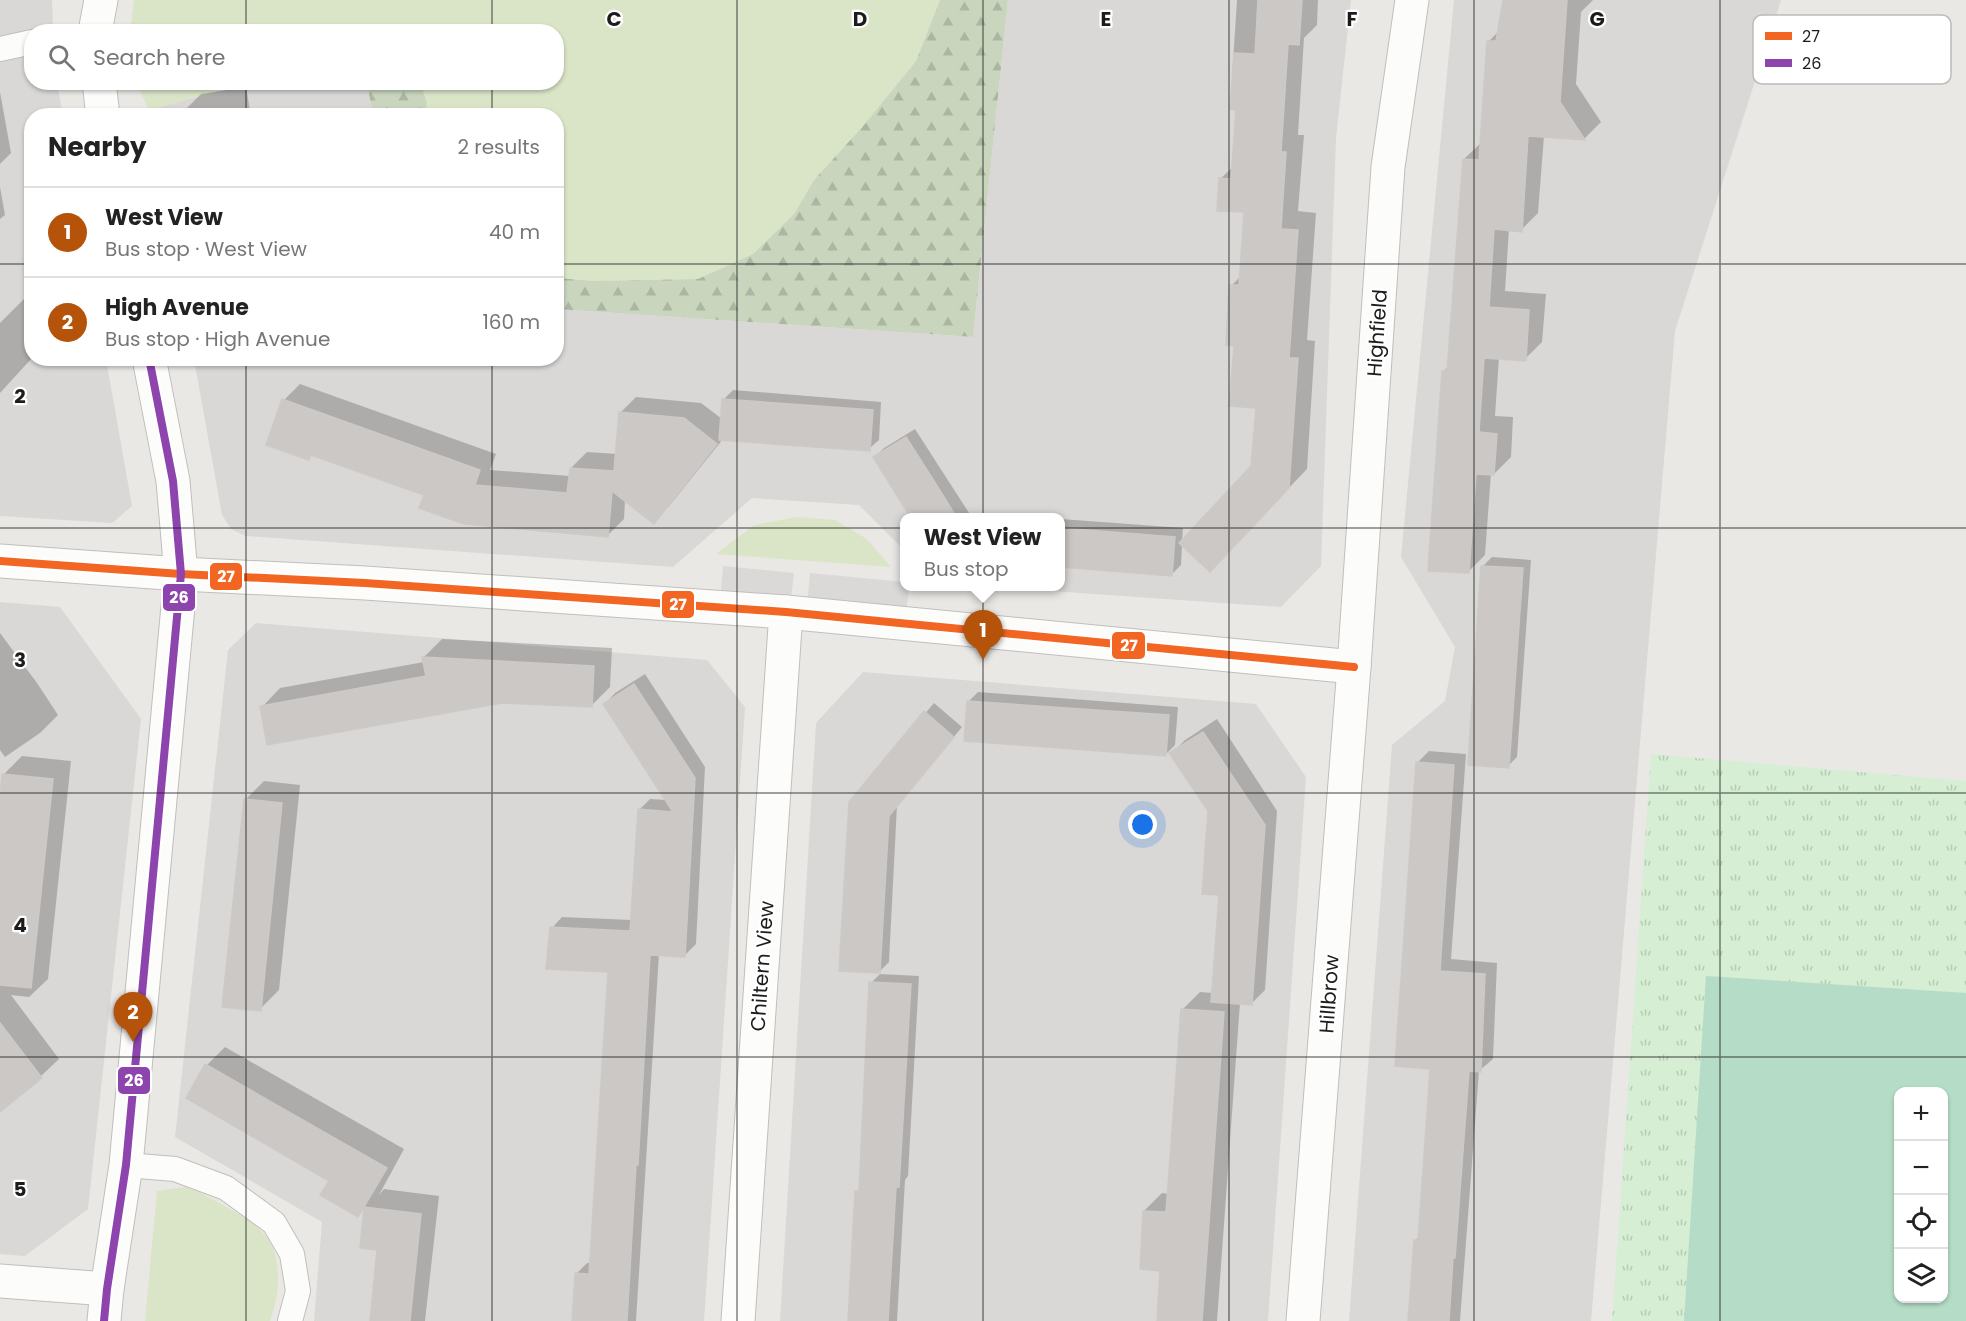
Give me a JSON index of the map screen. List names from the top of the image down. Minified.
{"streets":{"street":["Highfield","Chiltern View","Hillbrow"]},"crossings":[["Highfield","Hillbrow"]],"lines":["transit line 26","transit line 27"],"legend":["27","26"],"page":{"search":"Search here","heading":["Nearby","2 results"],"list":[{"mark":"1","name":"West View","note":"Bus stop · West View","value":"40 m"},{"mark":"2","name":"High Avenue","note":"Bus stop · High Avenue","value":"160 m"}],"popup":["West View","Bus stop"],"pins":["1","2"],"map_buttons":["+","−"]},"grid":{"columns":["C","D","E","F","G"],"rows":["2","3","4","5"]}}
